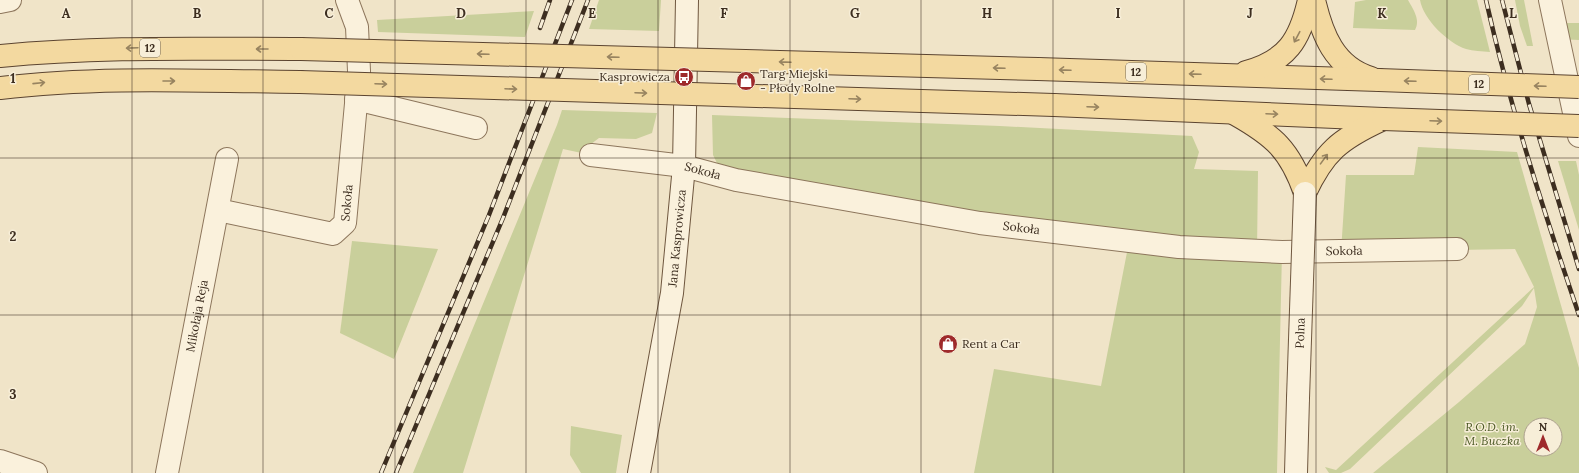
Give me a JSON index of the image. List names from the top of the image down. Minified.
{"streets":{"main road":["12"],"street":["Sokoła","Jana Kasprowicza","Mikołaja Reja","Polna"]},"crossings":[["Sokoła","Jana Kasprowicza"],["Sokoła","Mikołaja Reja"]],"parks":["R.O.D. im. M. Buczka"],"places":{"bus stop":["Kasprowicza"],"shop":["Targ Miejski - Płody Rolne","Rent a Car"]},"north":"top","grid":{"columns":["A","B","C","D","E","F","G","H","I","J","K","L"],"rows":["1","2","3"]}}
